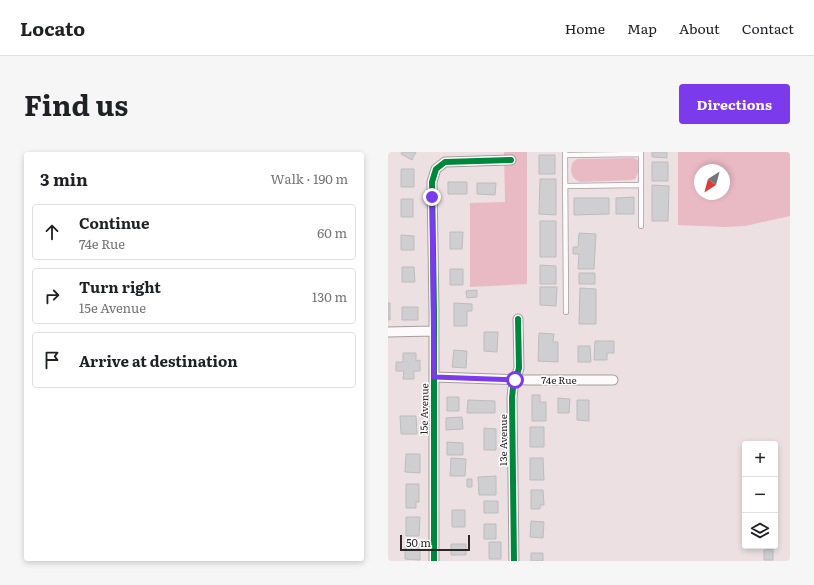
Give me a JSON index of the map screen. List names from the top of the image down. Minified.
{"streets":{"street":["74e Rue","15e Avenue","13e Avenue"]},"crossings":[["74e Rue","15e Avenue"],["74e Rue","13e Avenue"]],"scale_bar":"50 m","north":"bottom left","page":{"header":"Locato","nav":["Home","Map","About","Contact"],"title":"Find us","buttons":"Directions","heading":["3 min","Walk · 190 m"],"list":[["Continue","74e Rue","60 m"],["Turn right","15e Avenue","130 m"],"Arrive at destination"],"map_buttons":["+","−"],"scale":"50 m"}}
